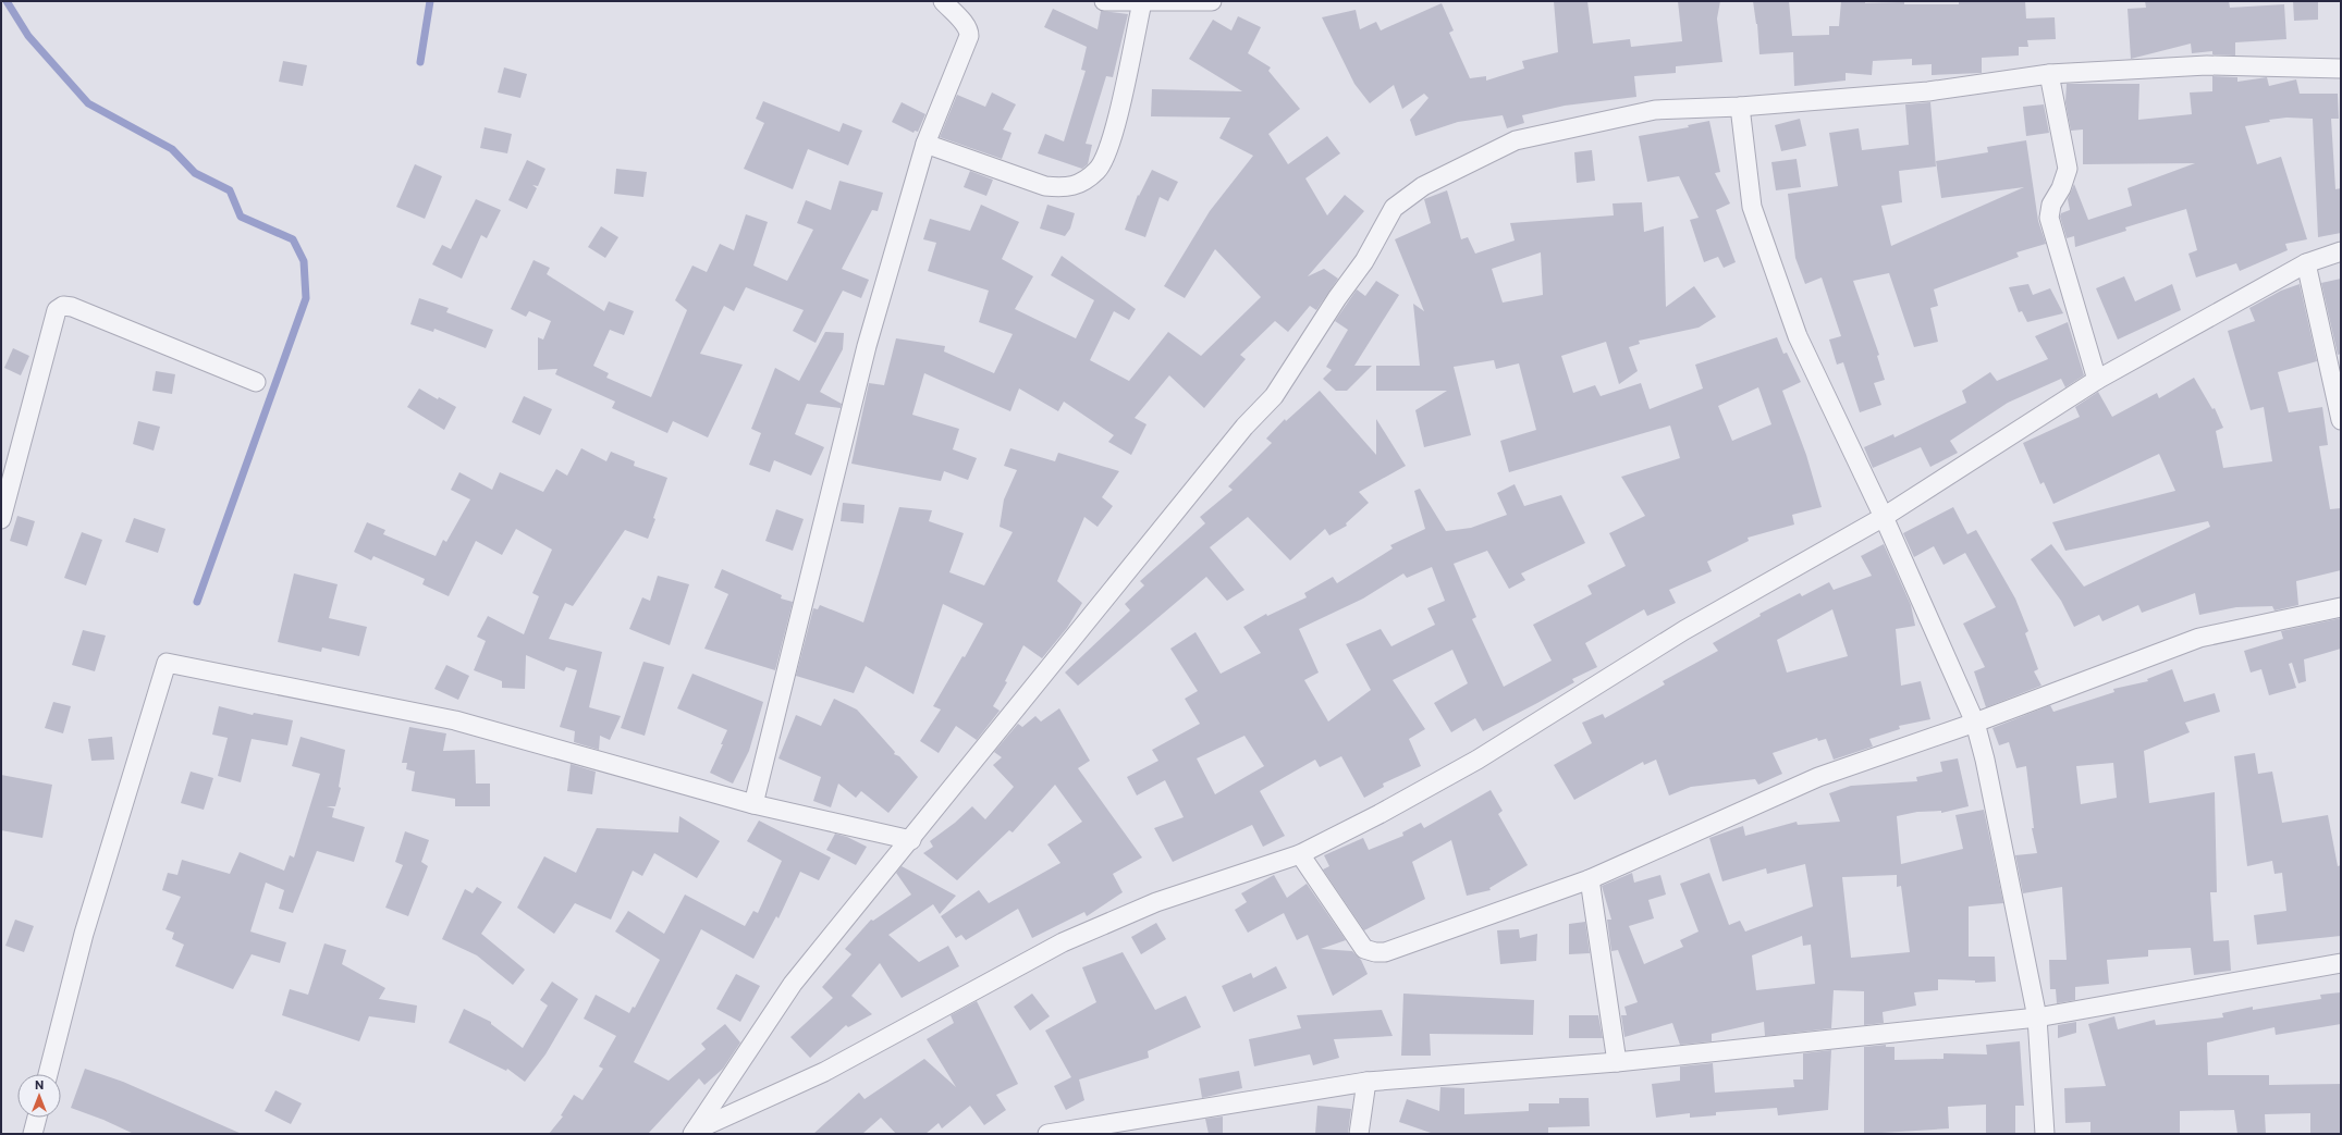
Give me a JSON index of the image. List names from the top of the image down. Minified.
{"north":"top"}
